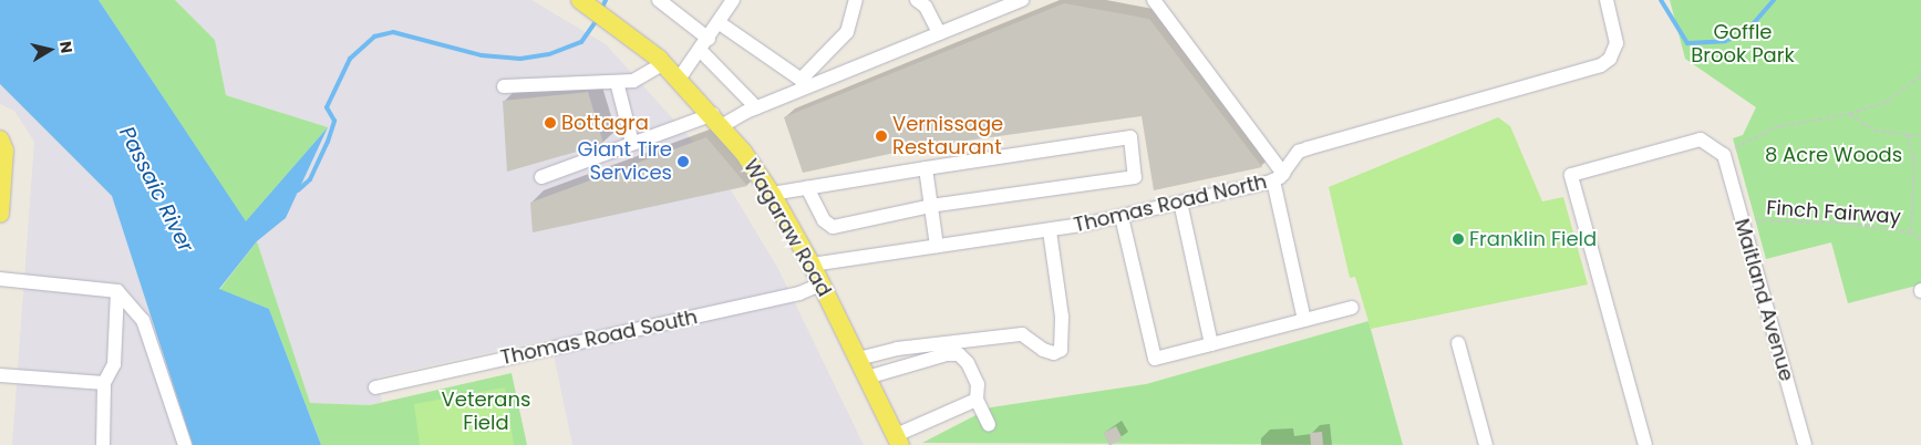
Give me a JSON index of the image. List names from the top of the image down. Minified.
{"streets":{"main road":["Wagaraw Road"],"street":["Thomas Road North","Maitland Avenue","Thomas Road South"],"path":["Finch Fairway"]},"crossings":[["Thomas Road North","Wagaraw Road"],["Finch Fairway","Maitland Avenue"],["Wagaraw Road","Thomas Road South"]],"water":["Passaic River"],"parks":["Goffle Brook Park","8 Acre Woods","Veterans Field"],"places":["Bottagra","Vernissage Restaurant","Giant Tire Services","Franklin Field"],"north":"right"}
